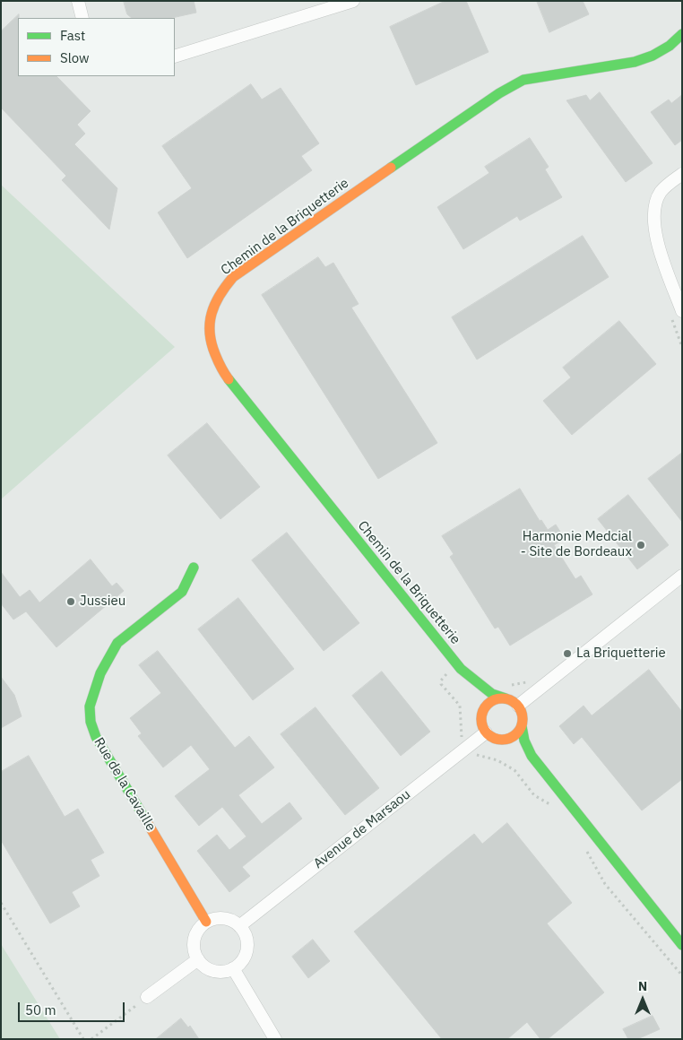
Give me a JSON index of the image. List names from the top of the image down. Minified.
{"streets":{"street":["Chemin de la Briquetterie","Rue de la Cavaille","Avenue de Marsaou"]},"crossings":[["Chemin de la Briquetterie","Avenue de Marsaou"],["Rue de la Cavaille","Avenue de Marsaou"]],"places":["Harmonie Medcial - Site de Bordeaux","Jussieu","La Briquetterie"],"legend":["Fast","Slow"],"scale_bar":"50 m","north":"top"}
